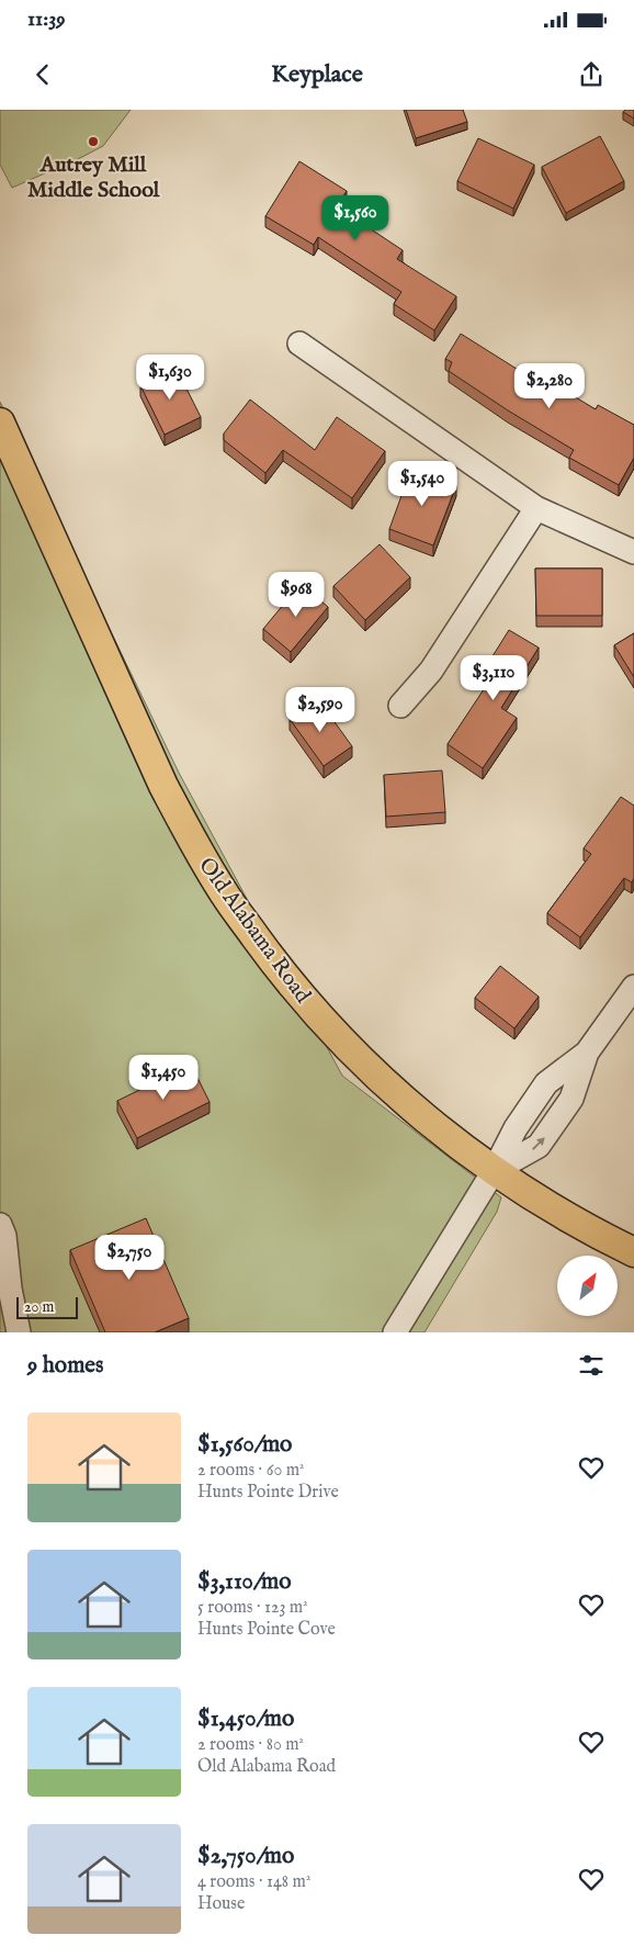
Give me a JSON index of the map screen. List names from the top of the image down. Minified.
{"streets":{"main road":["Old Alabama Road"]},"places":["Autrey Mill Middle School"],"scale_bar":"20 m","north":"top right","page":{"status":"11:39","header":"Keyplace","price":["$1,560","$1,630","$2,280","$1,540","$968","$3,110","$2,590","$1,450","$2,750"],"scale":"20 m","heading":"9 homes","list":[{"name":"$1,560/mo","note":"2 rooms · 60 m² · Hunts Pointe Drive"},{"name":"$3,110/mo","note":"5 rooms · 123 m² · Hunts Pointe Cove"},{"name":"$1,450/mo","note":"2 rooms · 80 m² · Old Alabama Road"},{"name":"$2,750/mo","note":"4 rooms · 148 m² · House"}]}}
